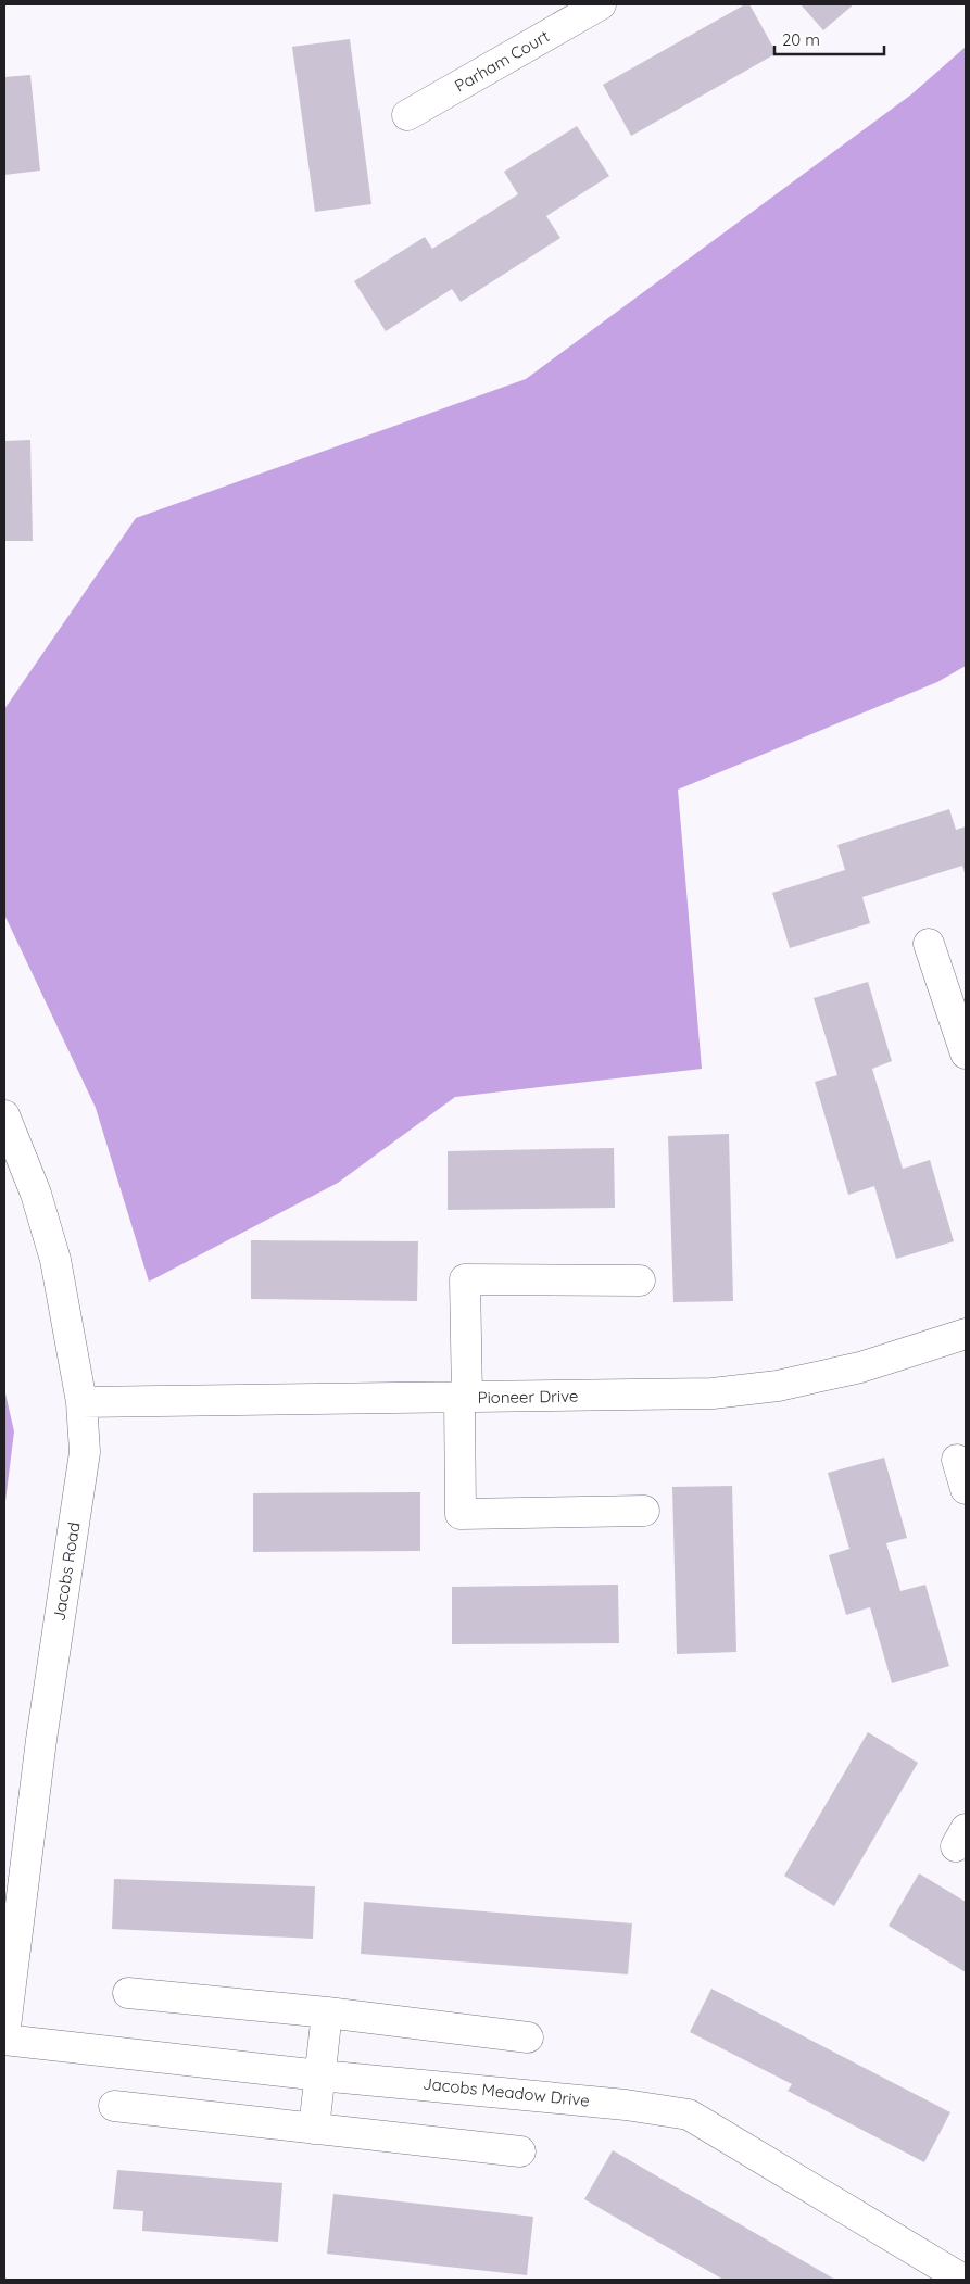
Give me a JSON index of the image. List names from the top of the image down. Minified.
{"streets":{"street":["Parham Court","Pioneer Drive","Jacobs Road","Jacobs Meadow Drive"]},"crossings":[["Pioneer Drive","Jacobs Road"]],"scale_bar":"20 m"}
